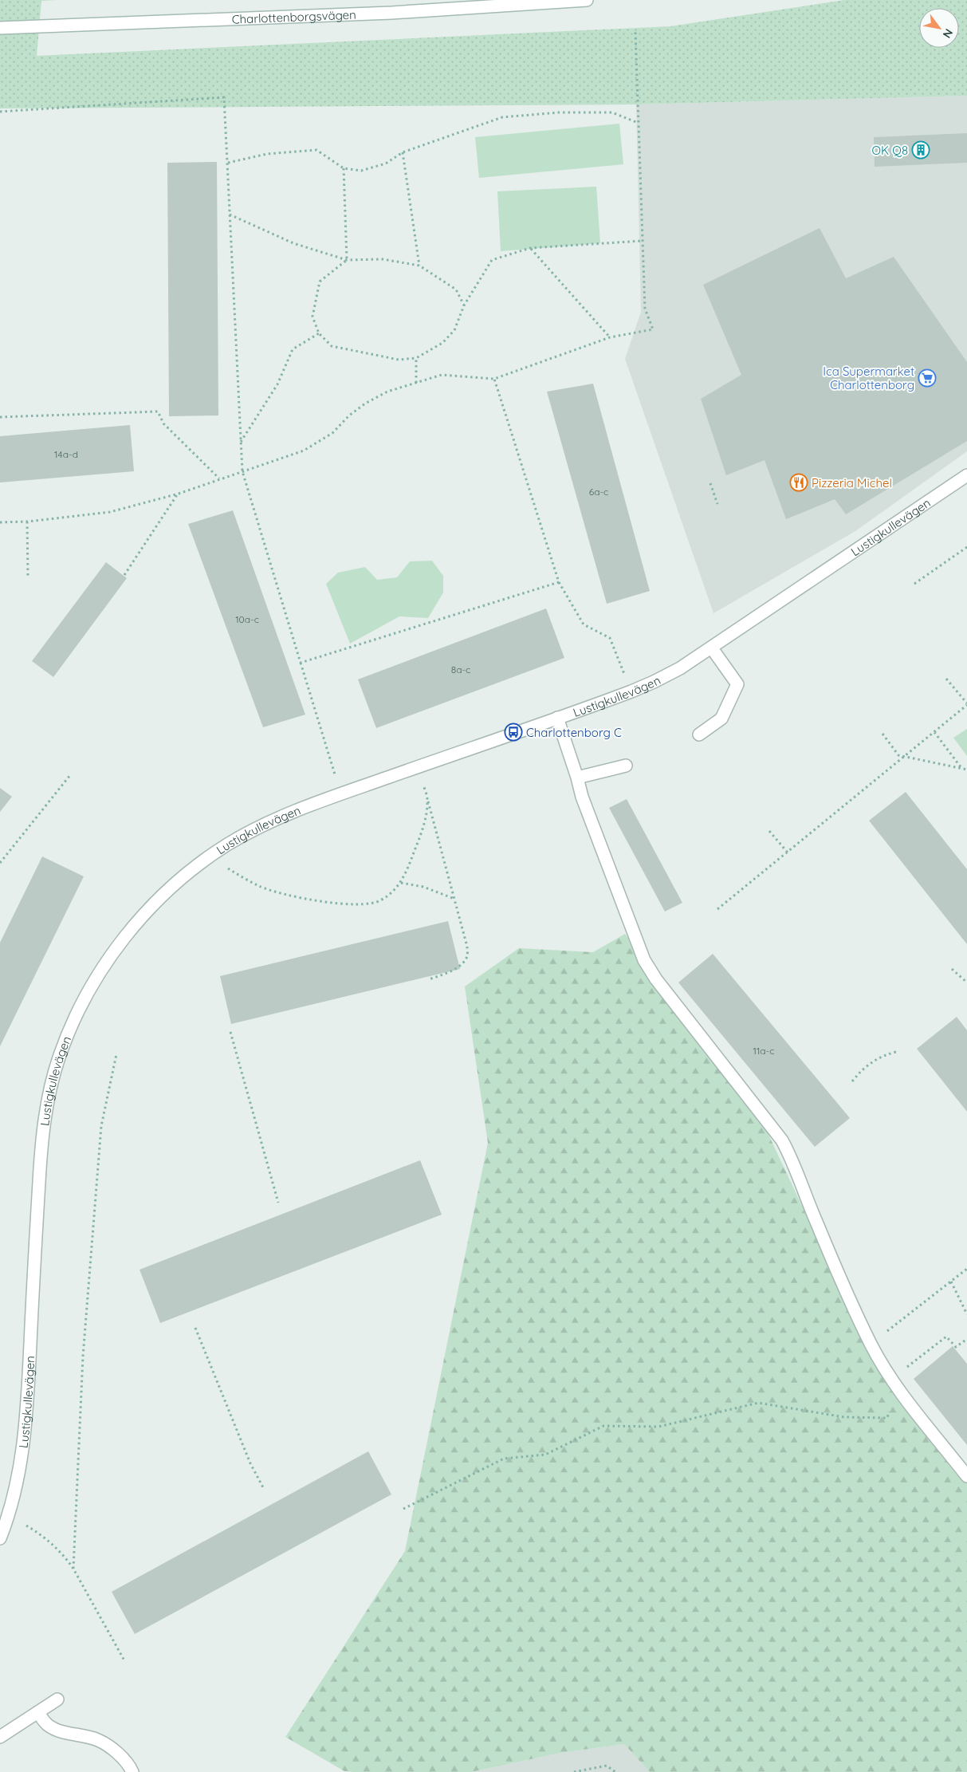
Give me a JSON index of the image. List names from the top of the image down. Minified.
{"streets":{"street":["Charlottenborgsvägen","Lustigkullevägen"]},"places":{"building":["OK Q8"],"supermarket":["Ica Supermarket Charlottenborg"],"restaurant":["Pizzeria Michel"],"bus stop":["Charlottenborg C"]},"house_numbers":["14a-d","6a-c","10a-c","8a-c","11a-c"],"north":"bottom right"}
